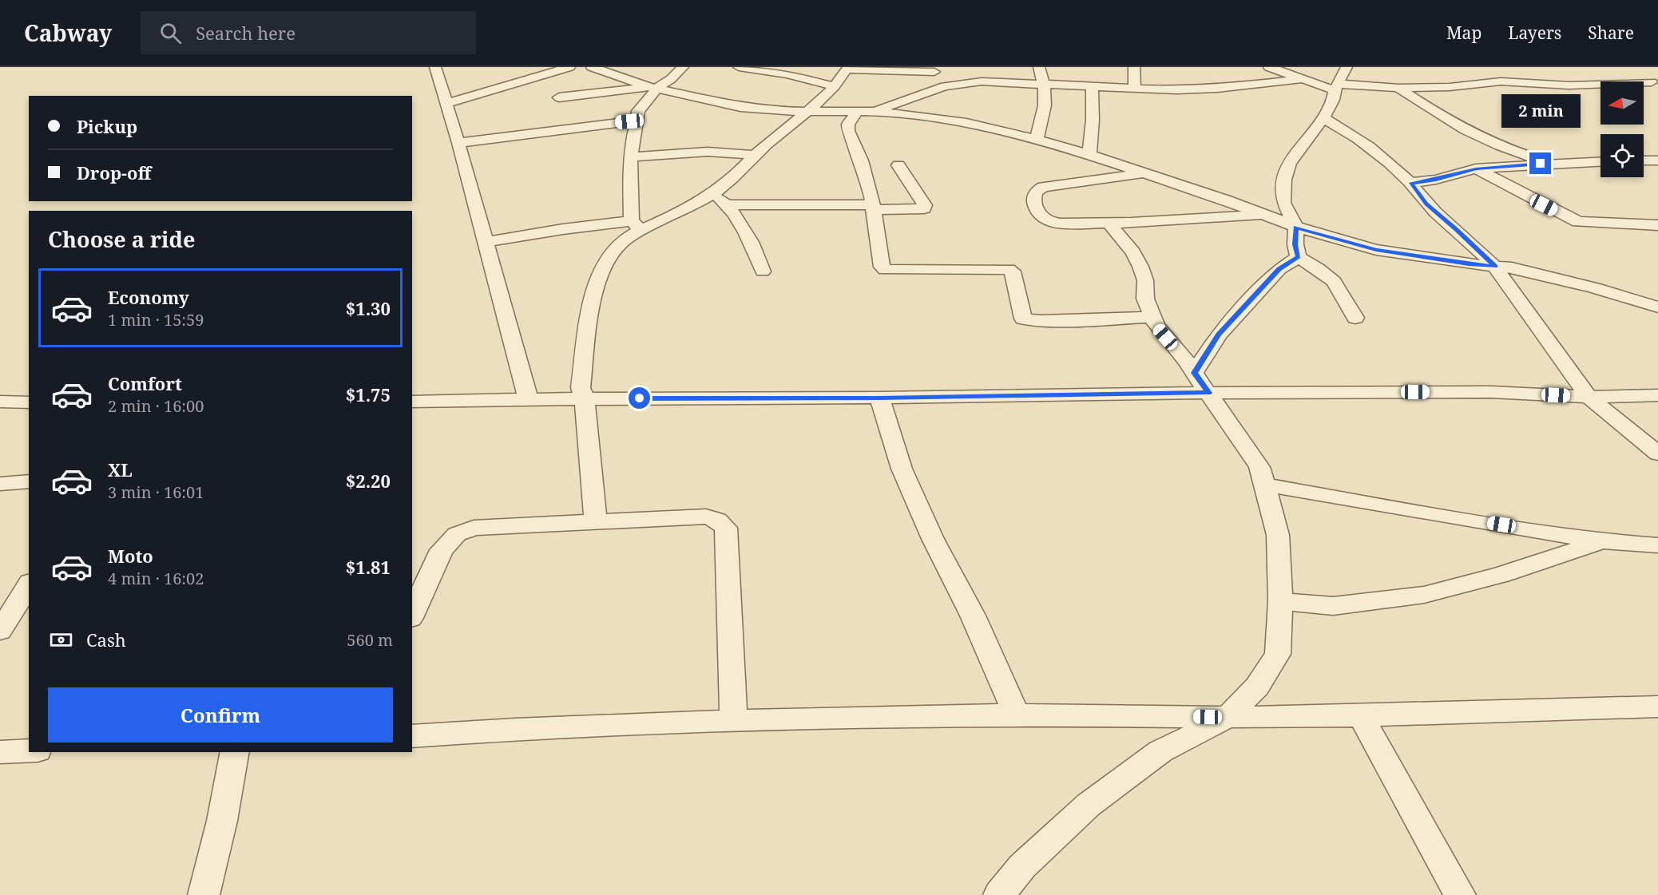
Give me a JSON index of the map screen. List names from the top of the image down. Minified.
{"north":"left","page":{"header":"Cabway","search":"Search here","nav":["Map","Layers","Share"],"bubble":"2 min","banner":["Pickup","Drop-off"],"heading":"Choose a ride","list":[{"name":"Economy","note":"1 min · 15:59","value":"$1.30"},{"name":"Comfort","note":"2 min · 16:00","value":"$1.75"},{"name":"XL","note":"3 min · 16:01","value":"$2.20"},{"name":"Moto","note":"4 min · 16:02","value":"$1.81"}],"pay":["Cash","560 m"],"buttons":"Confirm"}}
